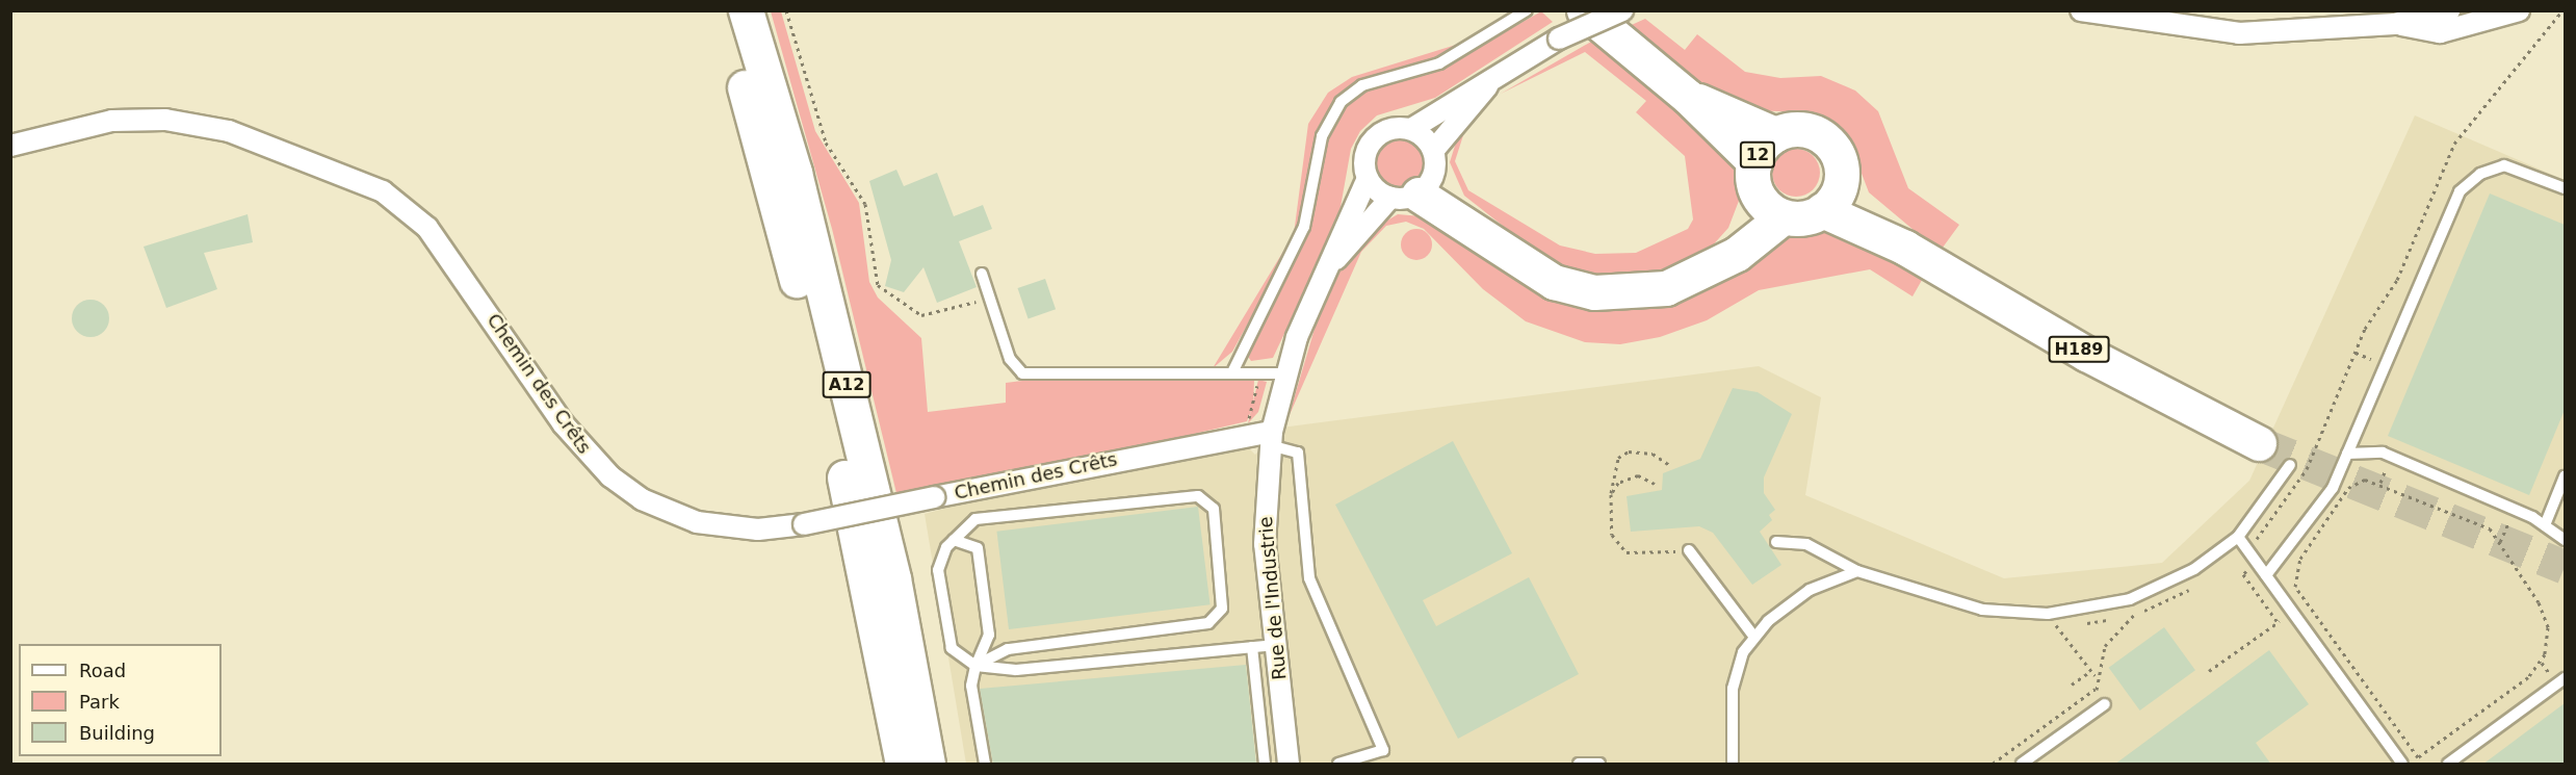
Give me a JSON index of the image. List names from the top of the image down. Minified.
{"streets":{"highway":["12","H189","A12"],"street":["Chemin des Crêts","Rue de l'Industrie"]},"crossings":[["12","H189"],["Chemin des Crêts","Rue de l'Industrie"]],"legend":["Road","Park","Building"]}
